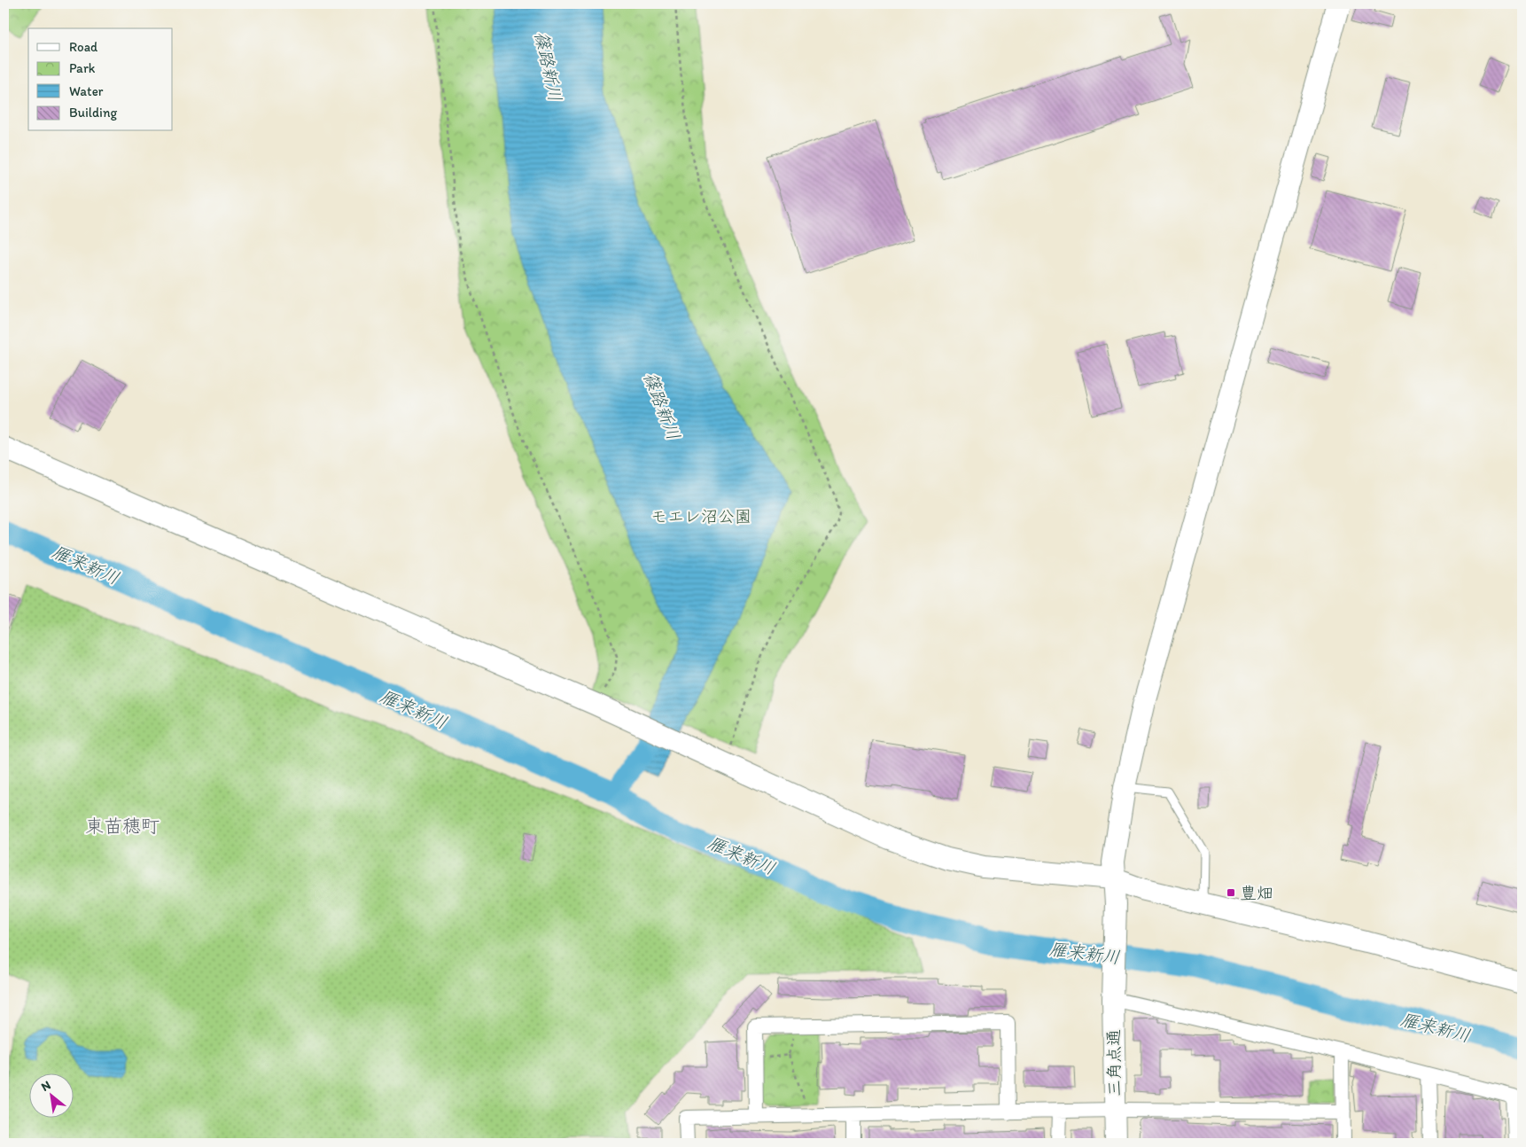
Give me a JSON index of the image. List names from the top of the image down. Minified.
{"streets":{"street":["三角点通"]},"districts":["東苗穂町"],"water":["篠路新川","雁来新川"],"parks":["モエレ沼公園"],"places":{"transit":["豊畑"]},"legend":["Road","Park","Water","Building"],"north":"top left"}
